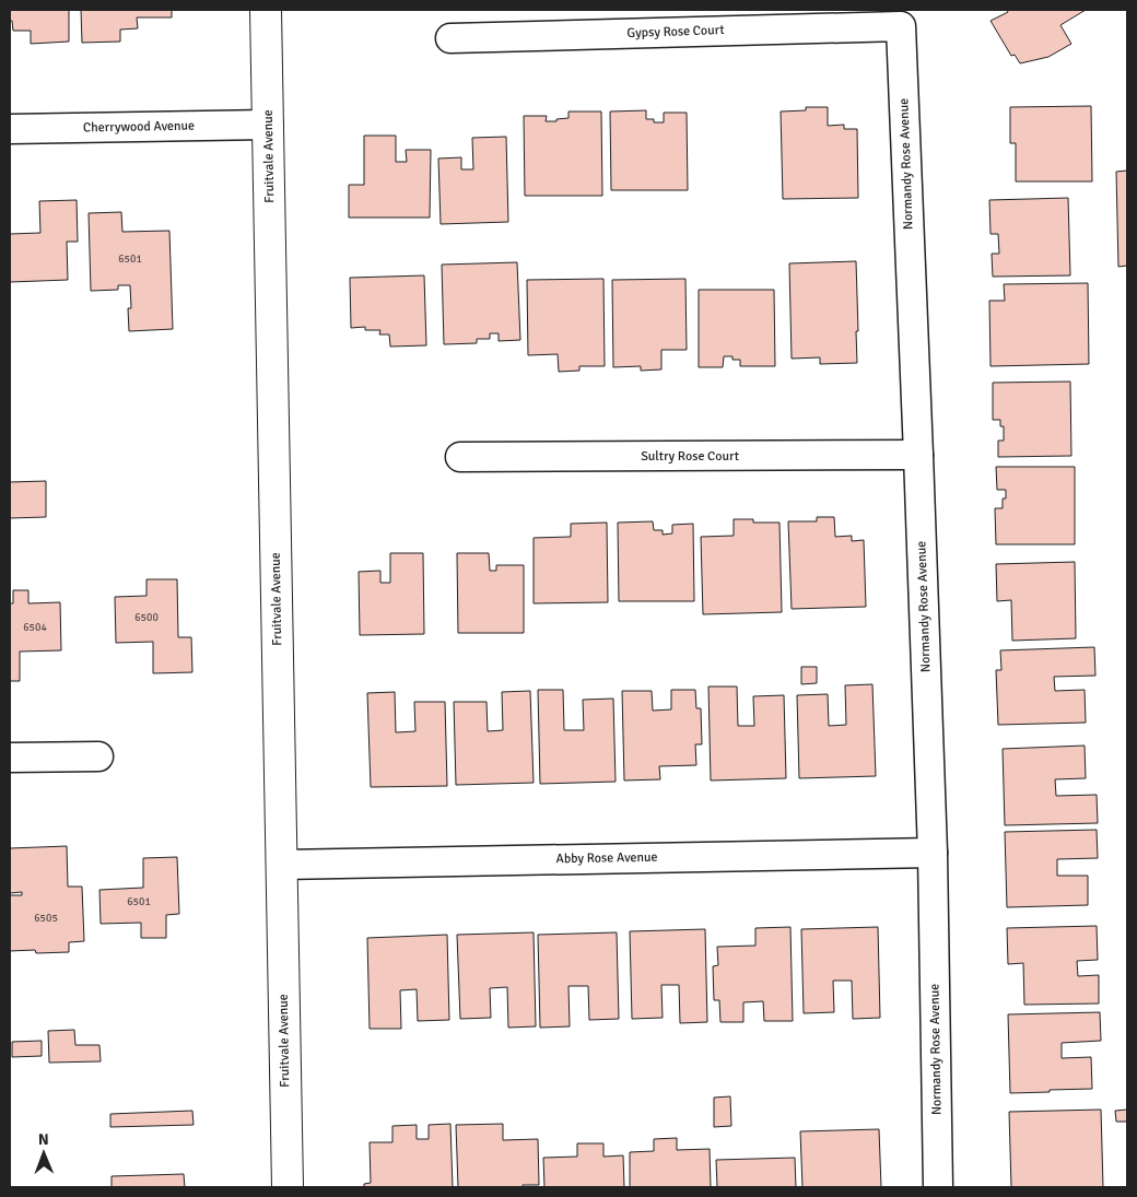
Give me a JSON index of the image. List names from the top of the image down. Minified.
{"streets":{"main road":["Fruitvale Avenue"],"street":["Gypsy Rose Court","Cherrywood Avenue","Normandy Rose Avenue","Sultry Rose Court","Abby Rose Avenue"]},"crossings":[["Gypsy Rose Court","Normandy Rose Avenue"],["Cherrywood Avenue","Fruitvale Avenue"],["Fruitvale Avenue","Abby Rose Avenue"],["Normandy Rose Avenue","Sultry Rose Court"],["Normandy Rose Avenue","Abby Rose Avenue"]],"house_numbers":["6501","6500","6504","6501","6505"],"north":"top"}
